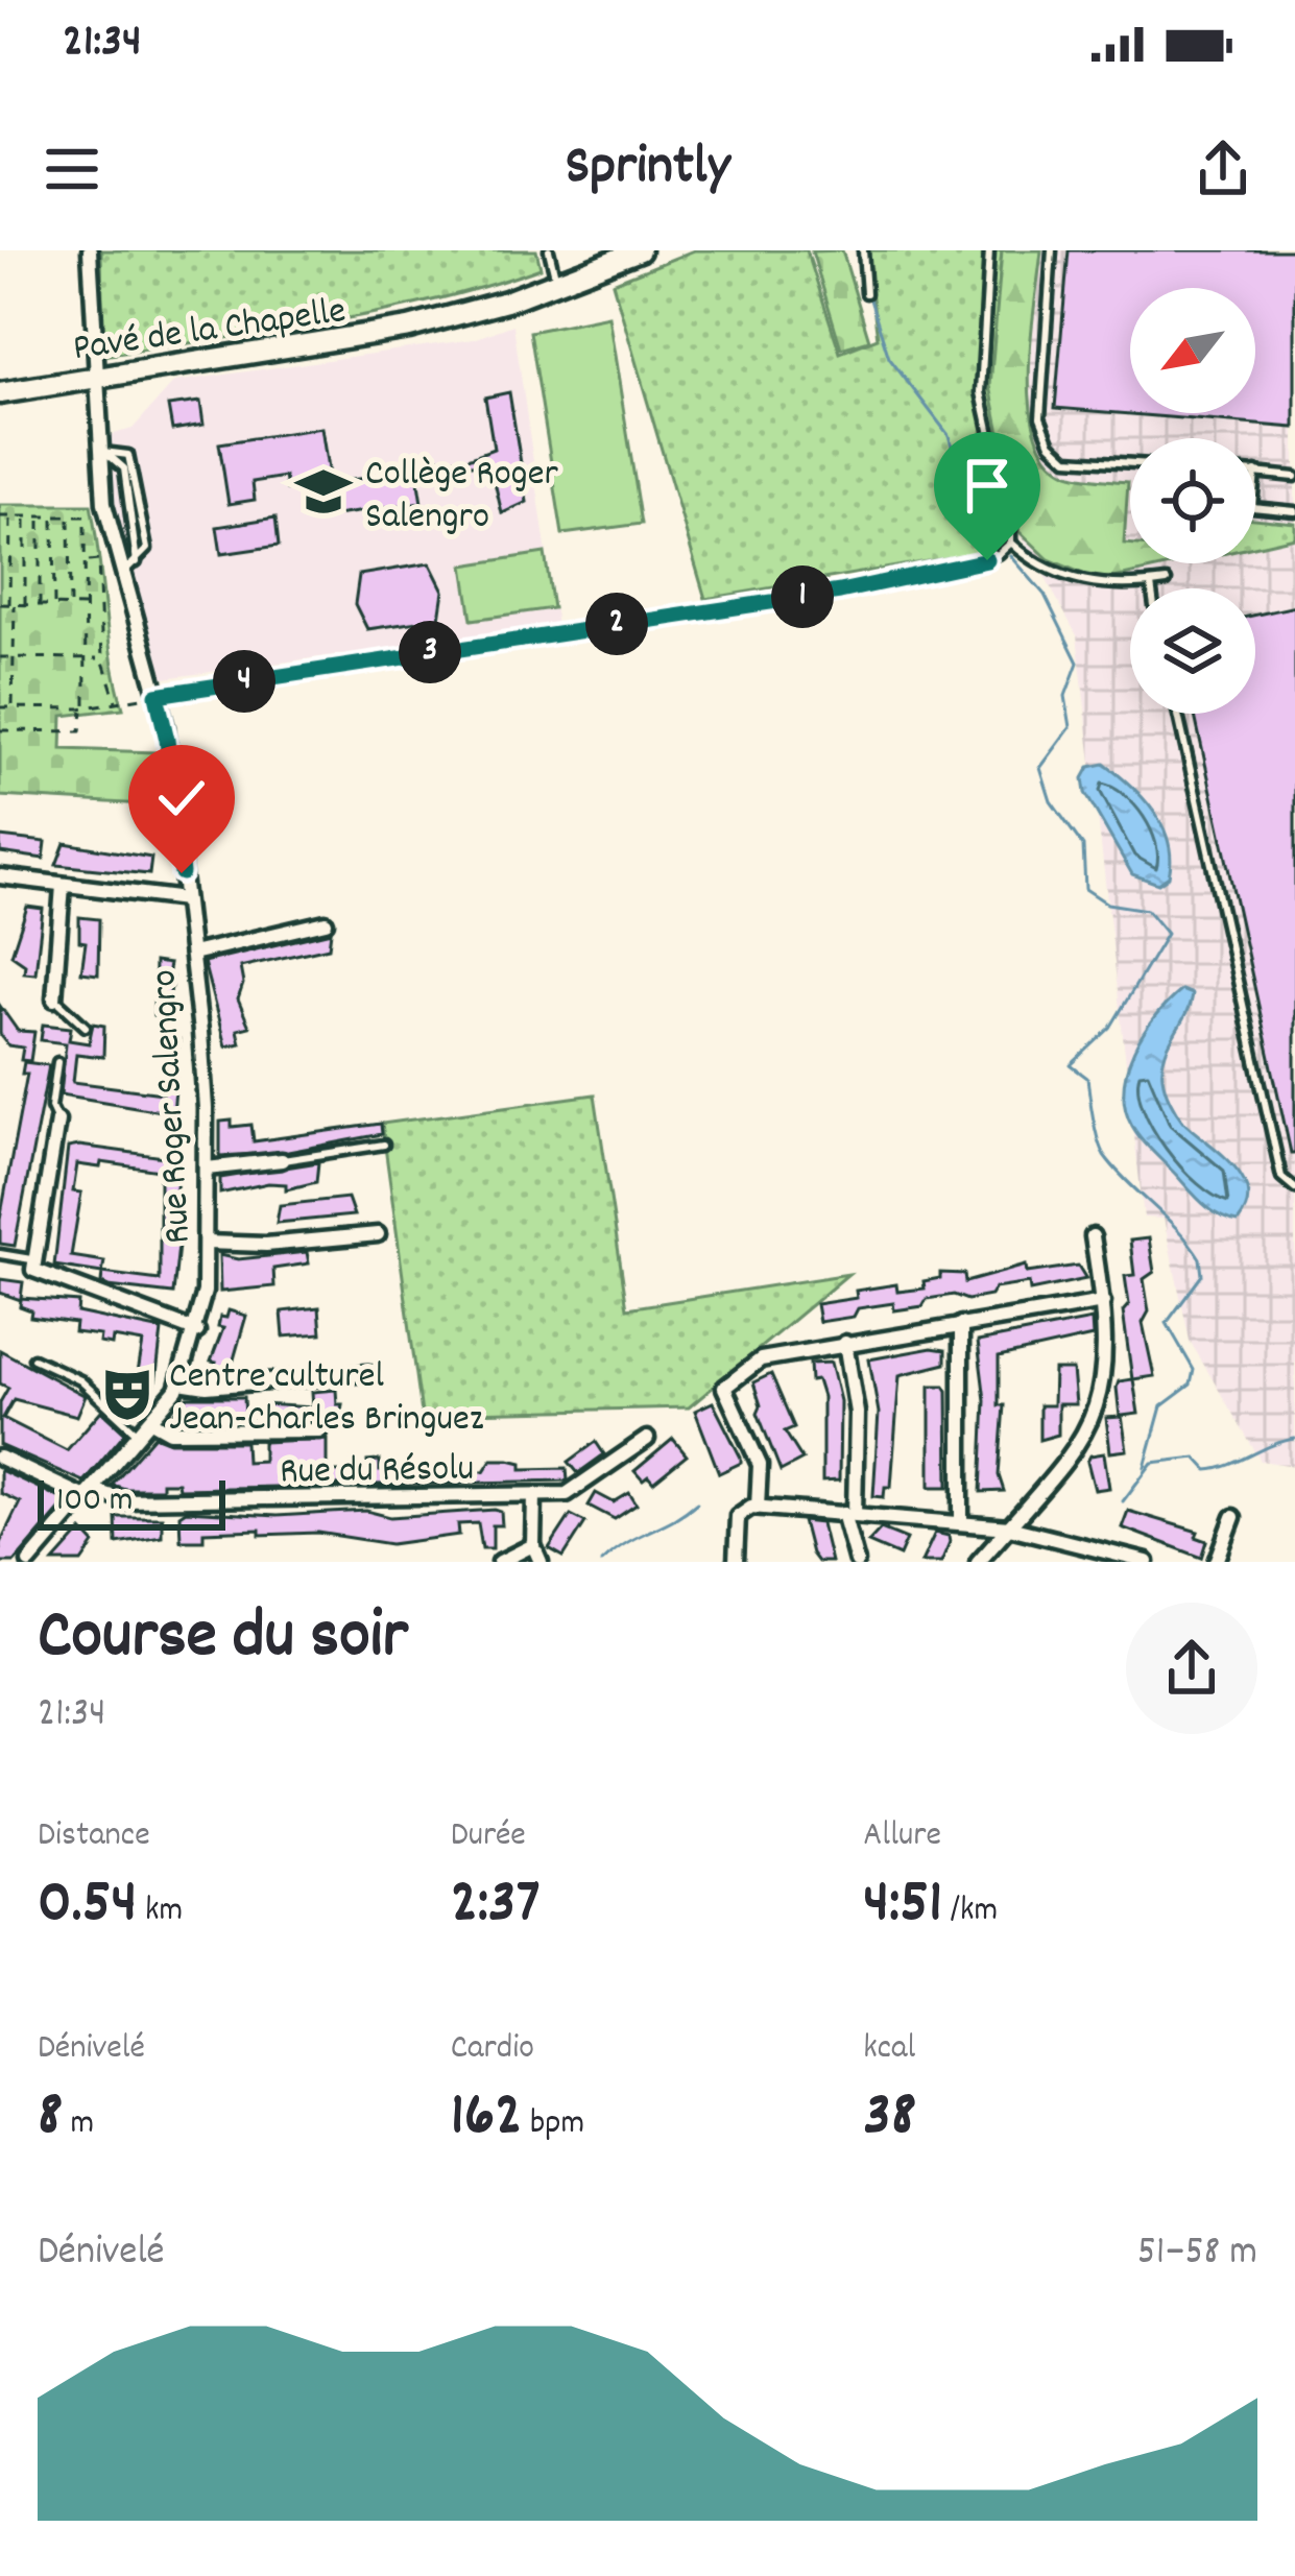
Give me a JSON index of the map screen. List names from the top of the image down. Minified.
{"streets":{"main road":["Pavé de la Chapelle"],"street":["Rue Roger Salengro","Rue du Résolu"]},"crossings":[["Pavé de la Chapelle","Rue Roger Salengro"],["Rue Roger Salengro","Rue du Résolu"]],"places":{"school or university":["Collège Roger Salengro"],"theatre":["Centre culturel Jean-Charles Bringuez"]},"scale_bar":"100 m","north":"bottom left","page":{"status":"21:34","header":"Sprintly","pins":["1","2","3","4"],"scale":"100 m","heading":["Course du soir","21:34"],"stats":[["Distance","0.54 km"],["Durée","2:37"],["Allure","4:51 /km"],["Dénivelé","8 m"],["Cardio","162 bpm"],["kcal","38"]],"chart":["Dénivelé","51–58 m"]}}
